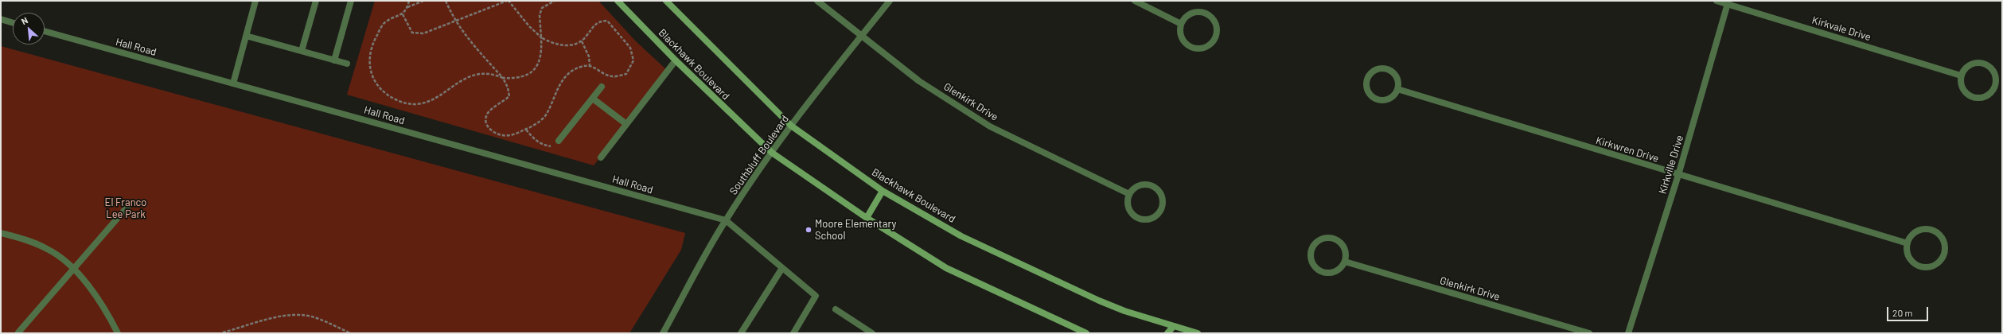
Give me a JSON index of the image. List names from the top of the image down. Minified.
{"streets":{"main road":["Blackhawk Boulevard"],"street":["Kirkvale Drive","Hall Road","Glenkirk Drive","Kirkwren Drive","Southbluff Boulevard","Kirkville Drive"]},"crossings":[["Kirkvale Drive","Kirkville Drive"],["Hall Road","Southbluff Boulevard"],["Blackhawk Boulevard","Southbluff Boulevard"],["Glenkirk Drive","Southbluff Boulevard"],["Kirkwren Drive","Kirkville Drive"]],"parks":["El Franco Lee Park"],"places":["Moore Elementary School"],"scale_bar":"20 m","north":"top left"}
